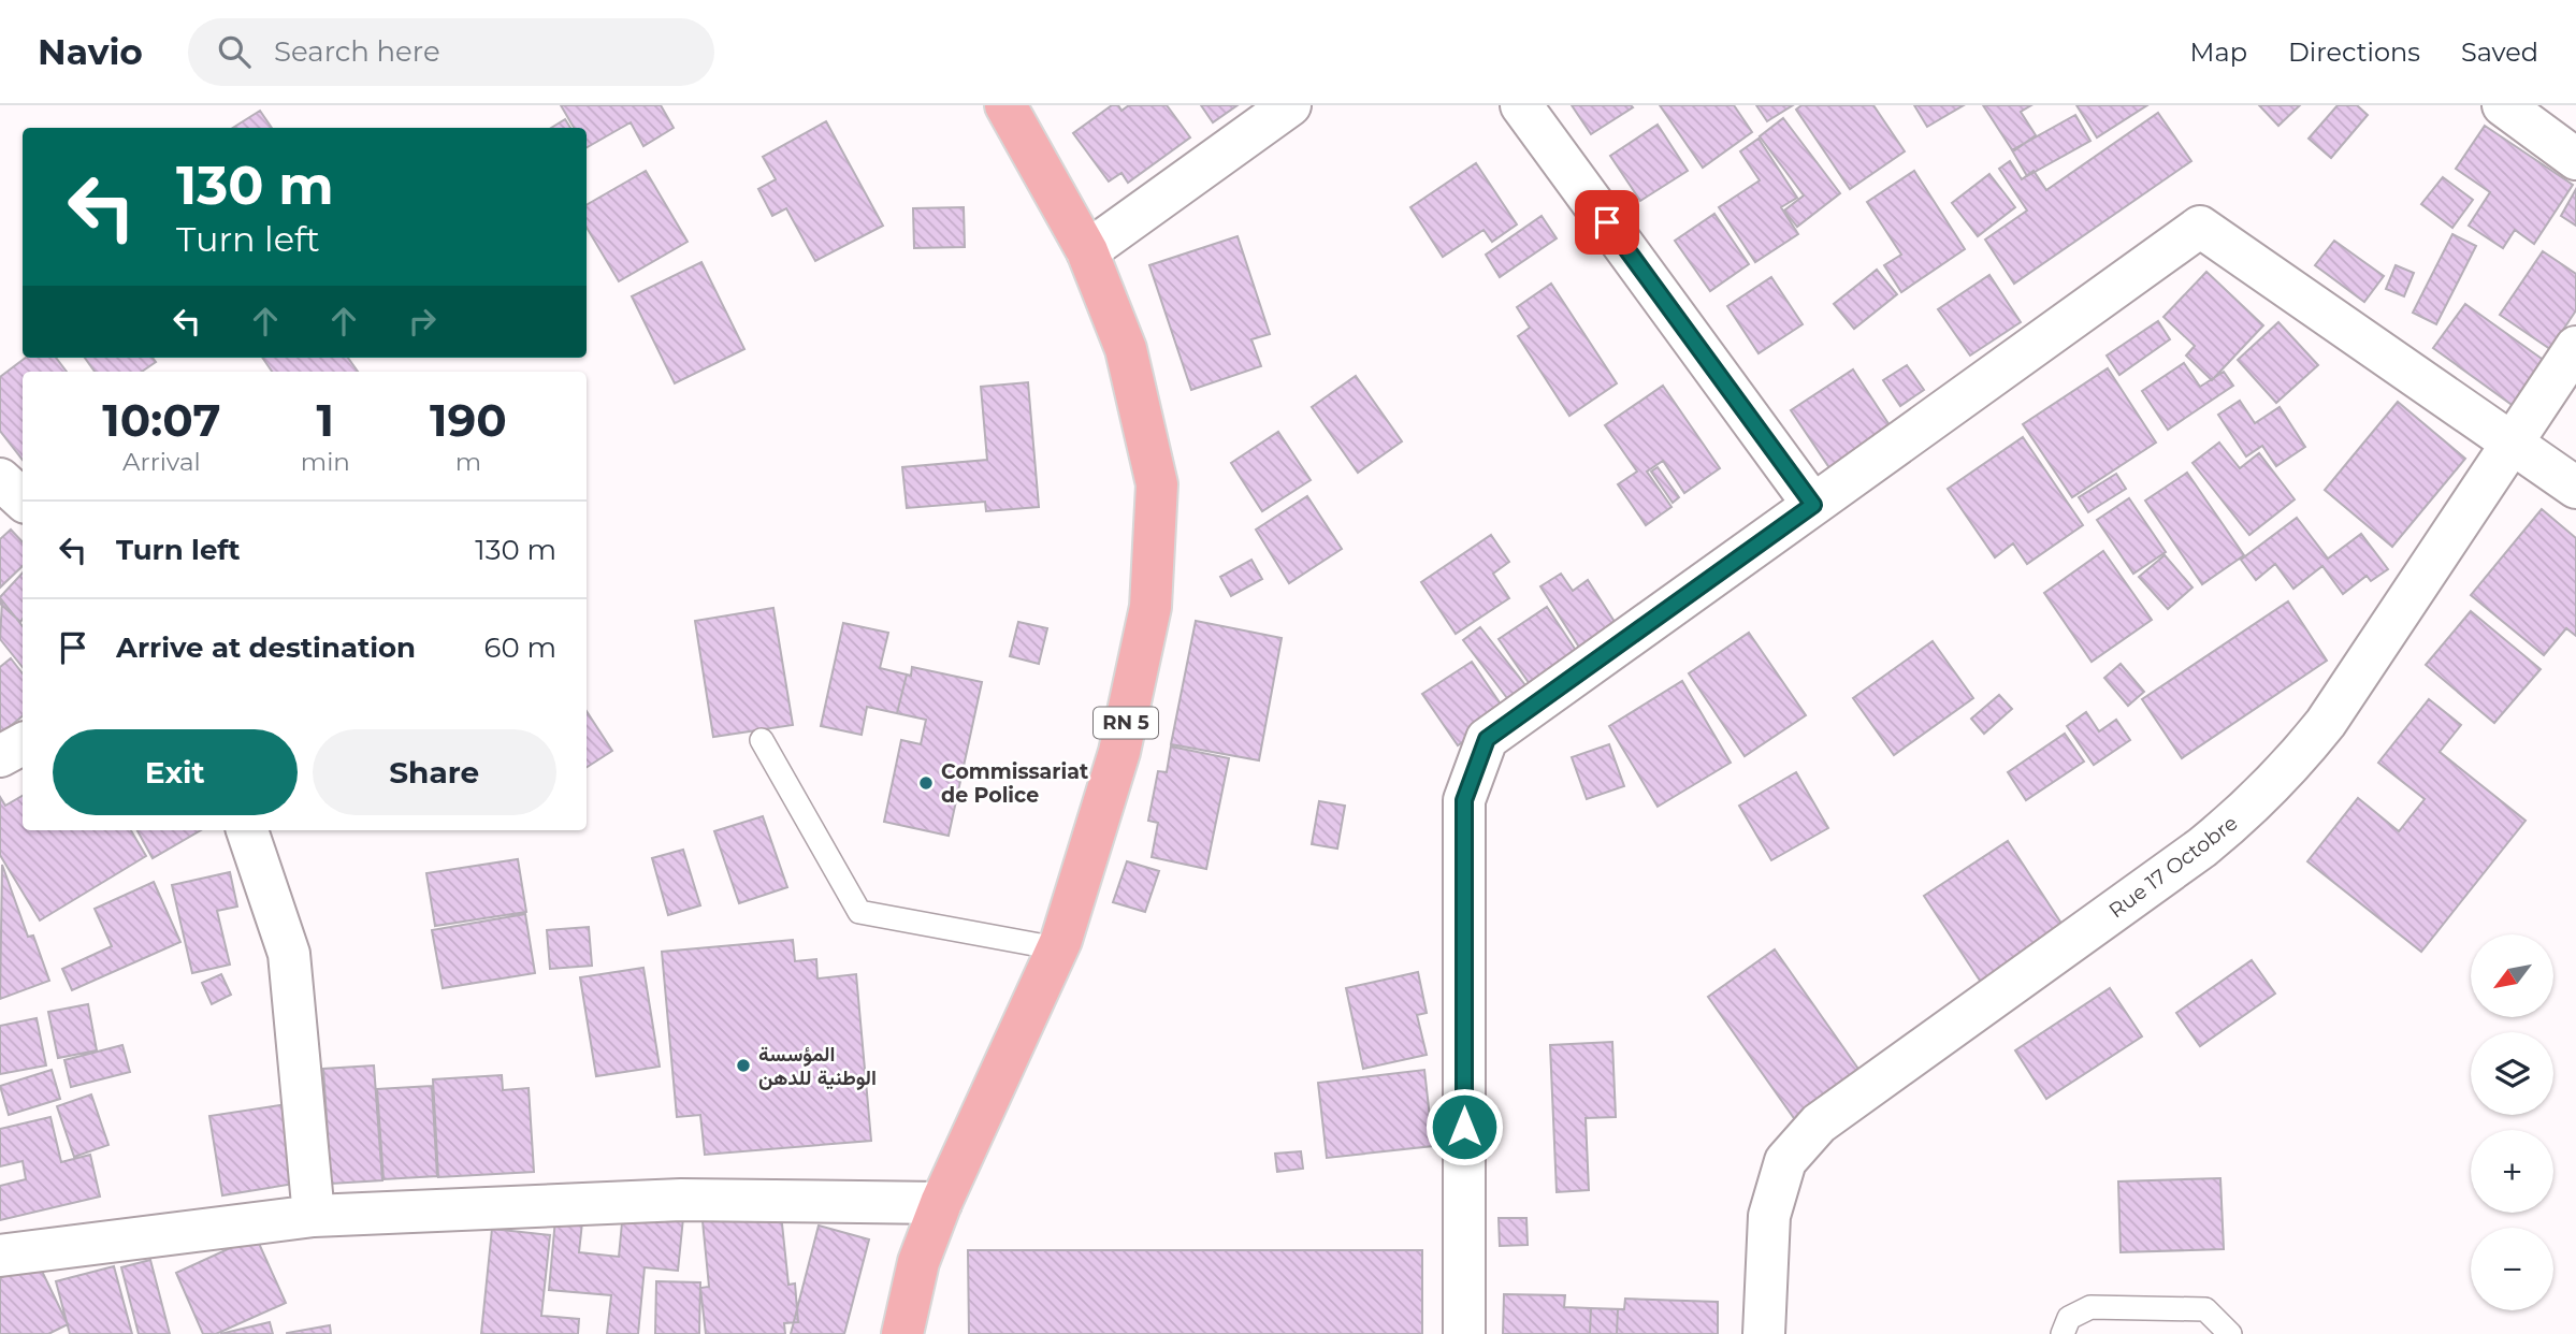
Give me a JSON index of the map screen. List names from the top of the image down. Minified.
{"streets":{"main road":["RN 5"],"street":["Rue 17 Octobre"]},"places":["Commissariat de Police","المؤسسة الوطنية للدهن"],"north":"bottom left","page":{"header":"Navio","search":"Search here","nav":["Map","Directions","Saved"],"turn":["130 m","Turn left"],"eta":["10:07","Arrival","1","min","190","m"],"list":[{"name":"Turn left","value":"130 m"},{"name":"Arrive at destination","value":"60 m"}],"buttons":["Exit","Share"],"map_buttons":["+","−"]}}
